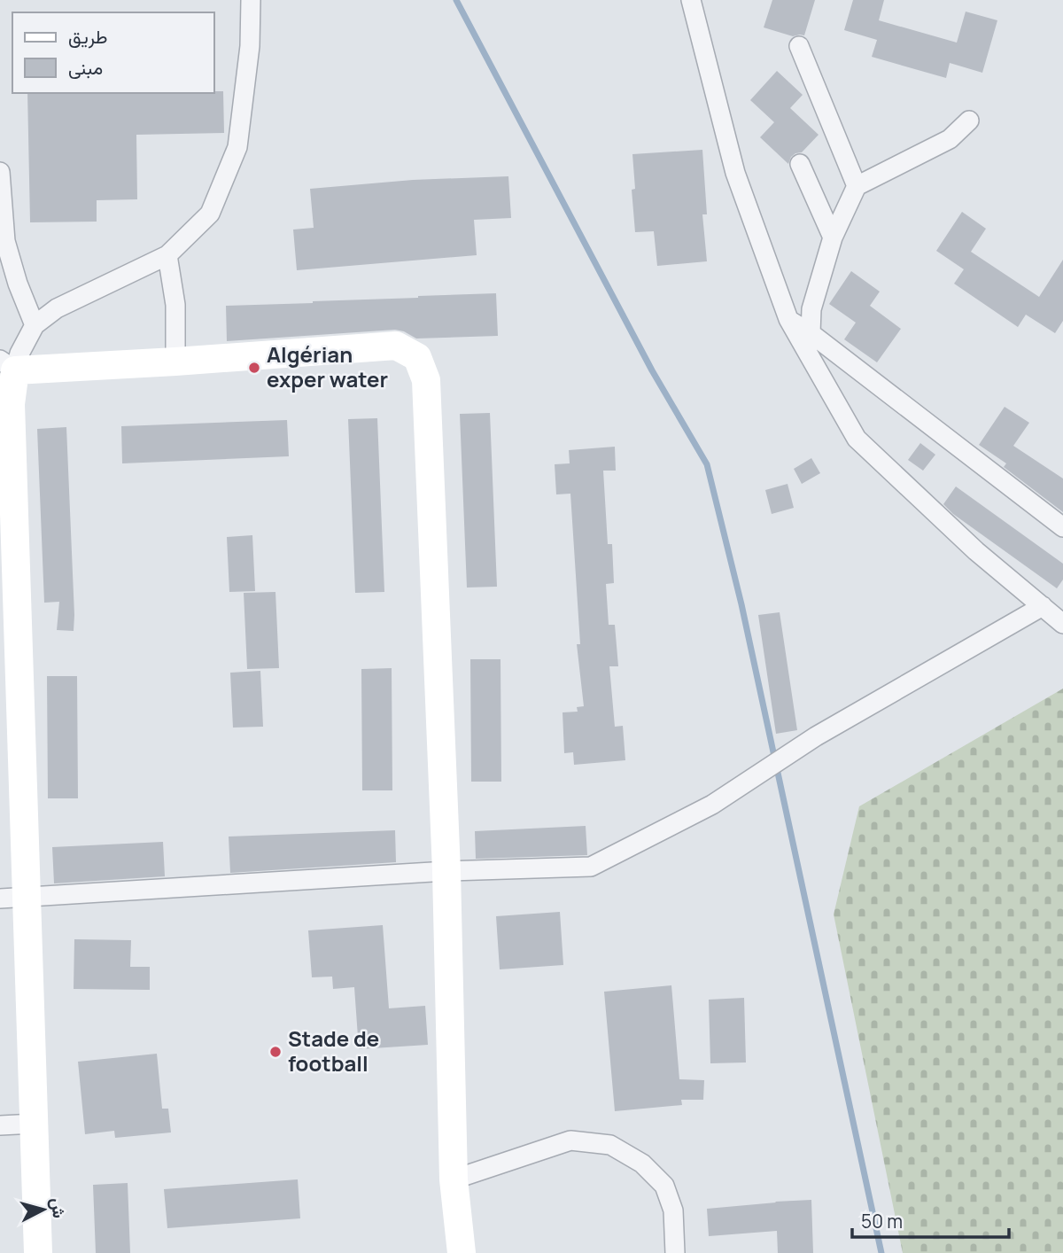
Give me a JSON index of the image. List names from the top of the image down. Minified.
{"places":["Algérian exper water","Stade de football"],"legend":["طريق","مبنى"],"scale_bar":"50 m","north":"right"}
